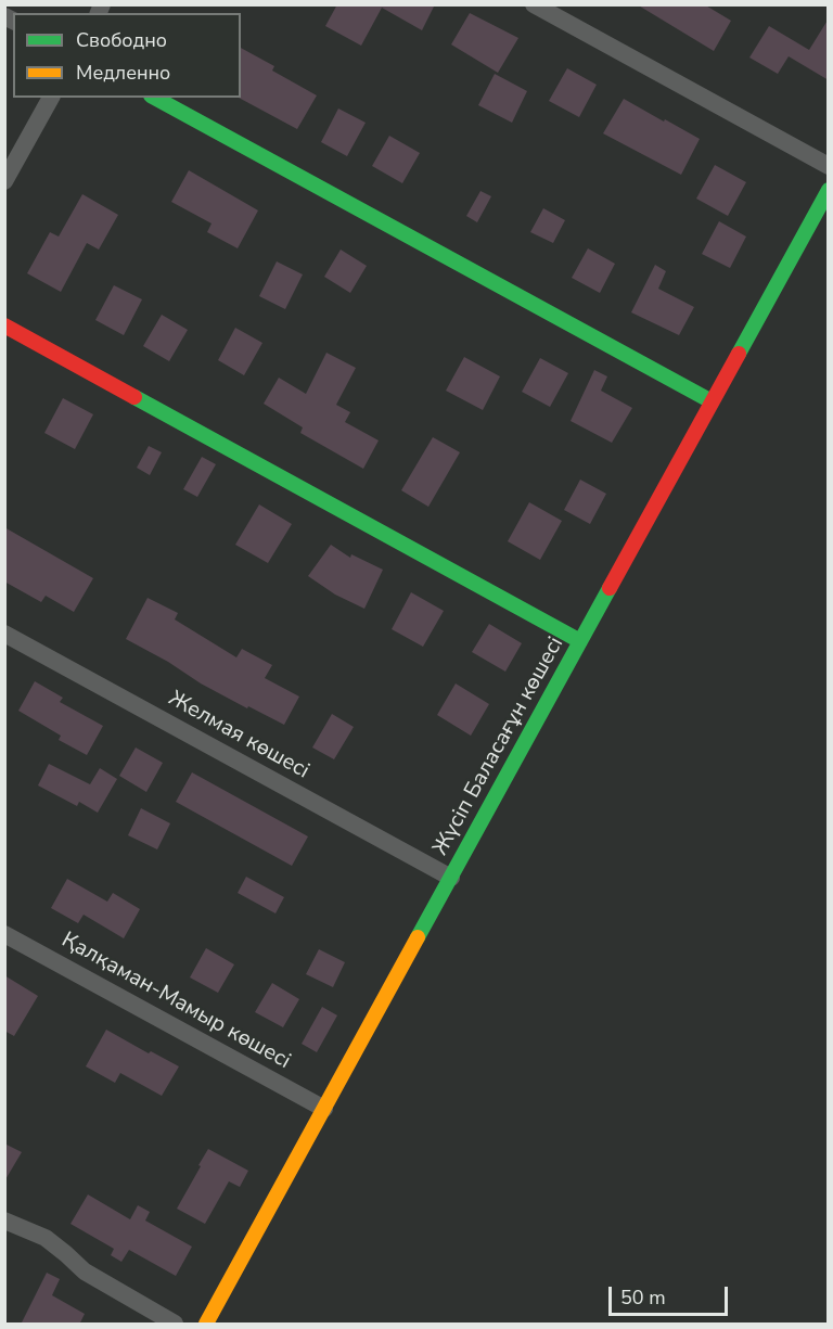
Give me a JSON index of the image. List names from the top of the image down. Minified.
{"streets":{"street":["Желмая көшесі","Жүсіп Баласағұн көшесі","Қалқаман-Мамыр көшесі"]},"crossings":[["Желмая көшесі","Жүсіп Баласағұн көшесі"],["Жүсіп Баласағұн көшесі","Қалқаман-Мамыр көшесі"]],"legend":["Свободно","Медленно"],"scale_bar":"50 m"}
